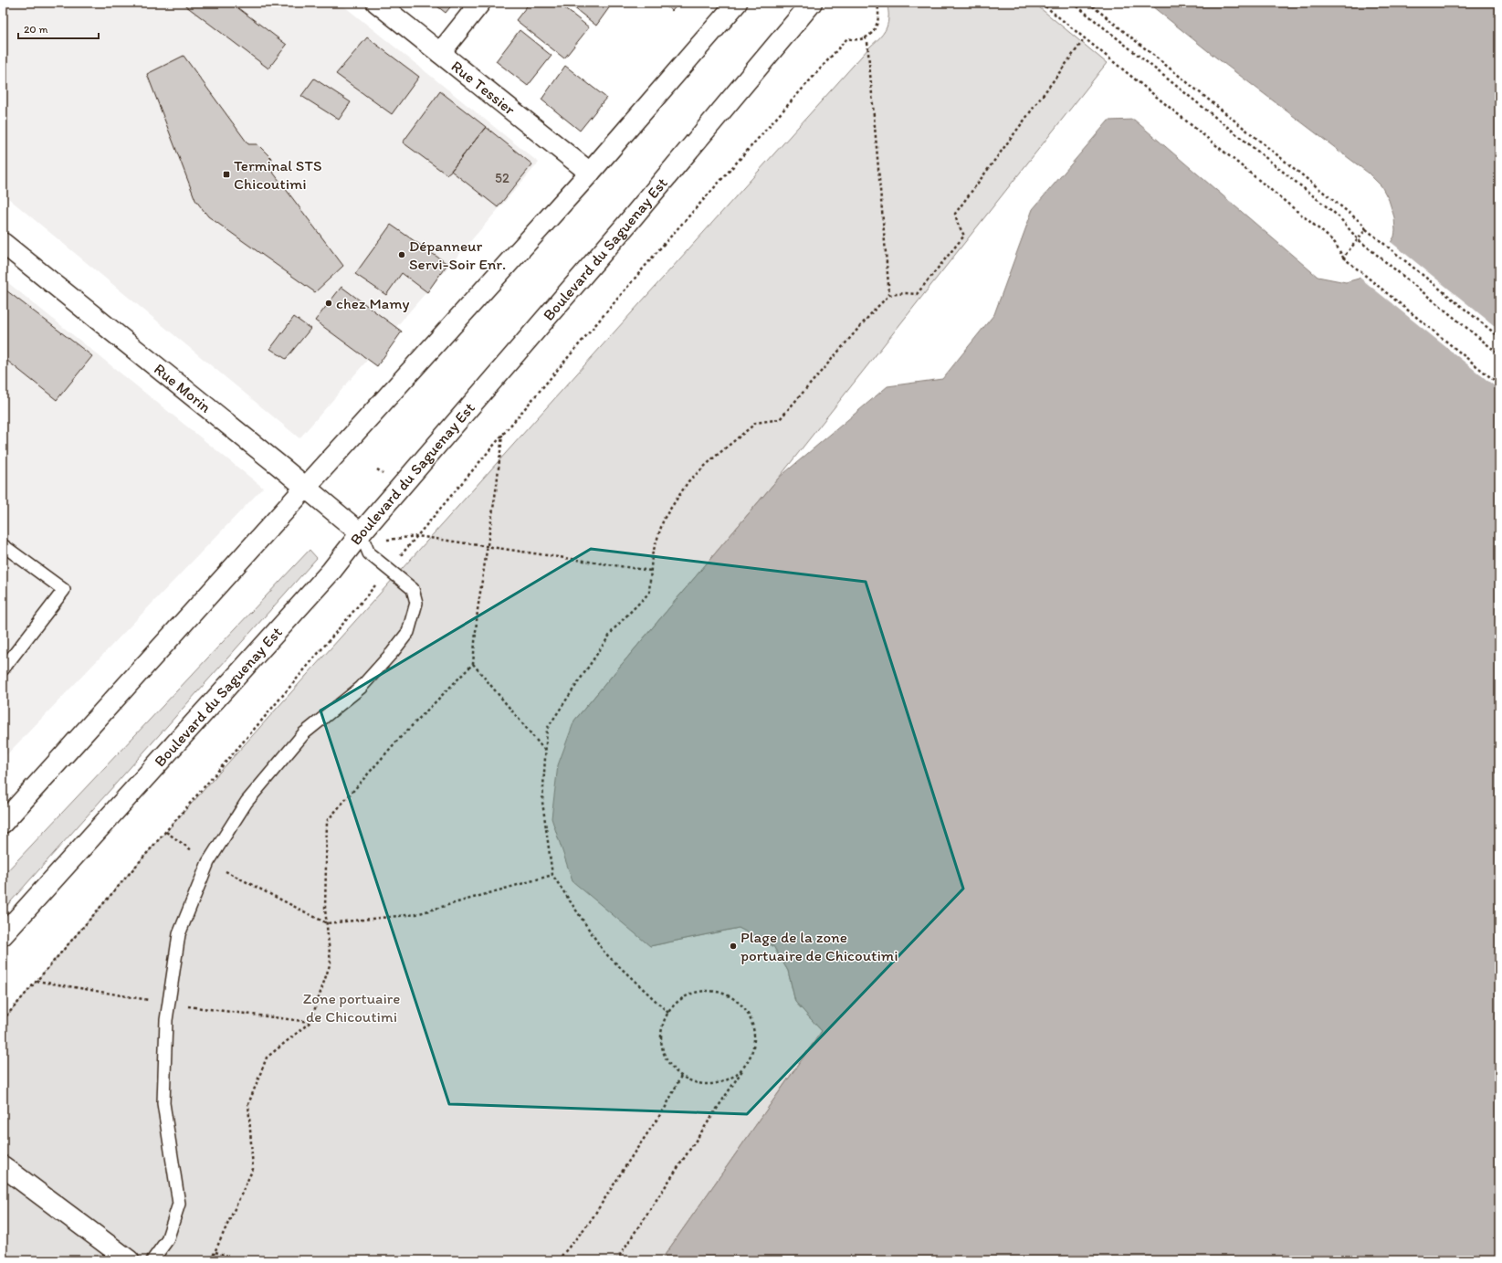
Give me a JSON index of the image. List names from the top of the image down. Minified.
{"streets":{"main road":["Rue Tessier","Boulevard du Saguenay Est","Rue Morin"]},"crossings":[["Boulevard du Saguenay Est","Rue Morin"]],"parks":["Zone portuaire de Chicoutimi"],"places":{"transit":["Terminal STS Chicoutimi"],"other":["Dépanneur Servi-Soir Enr.","chez Mamy","Plage de la zone portuaire de Chicoutimi"]},"house_numbers":["52"],"scale_bar":"20 m"}
